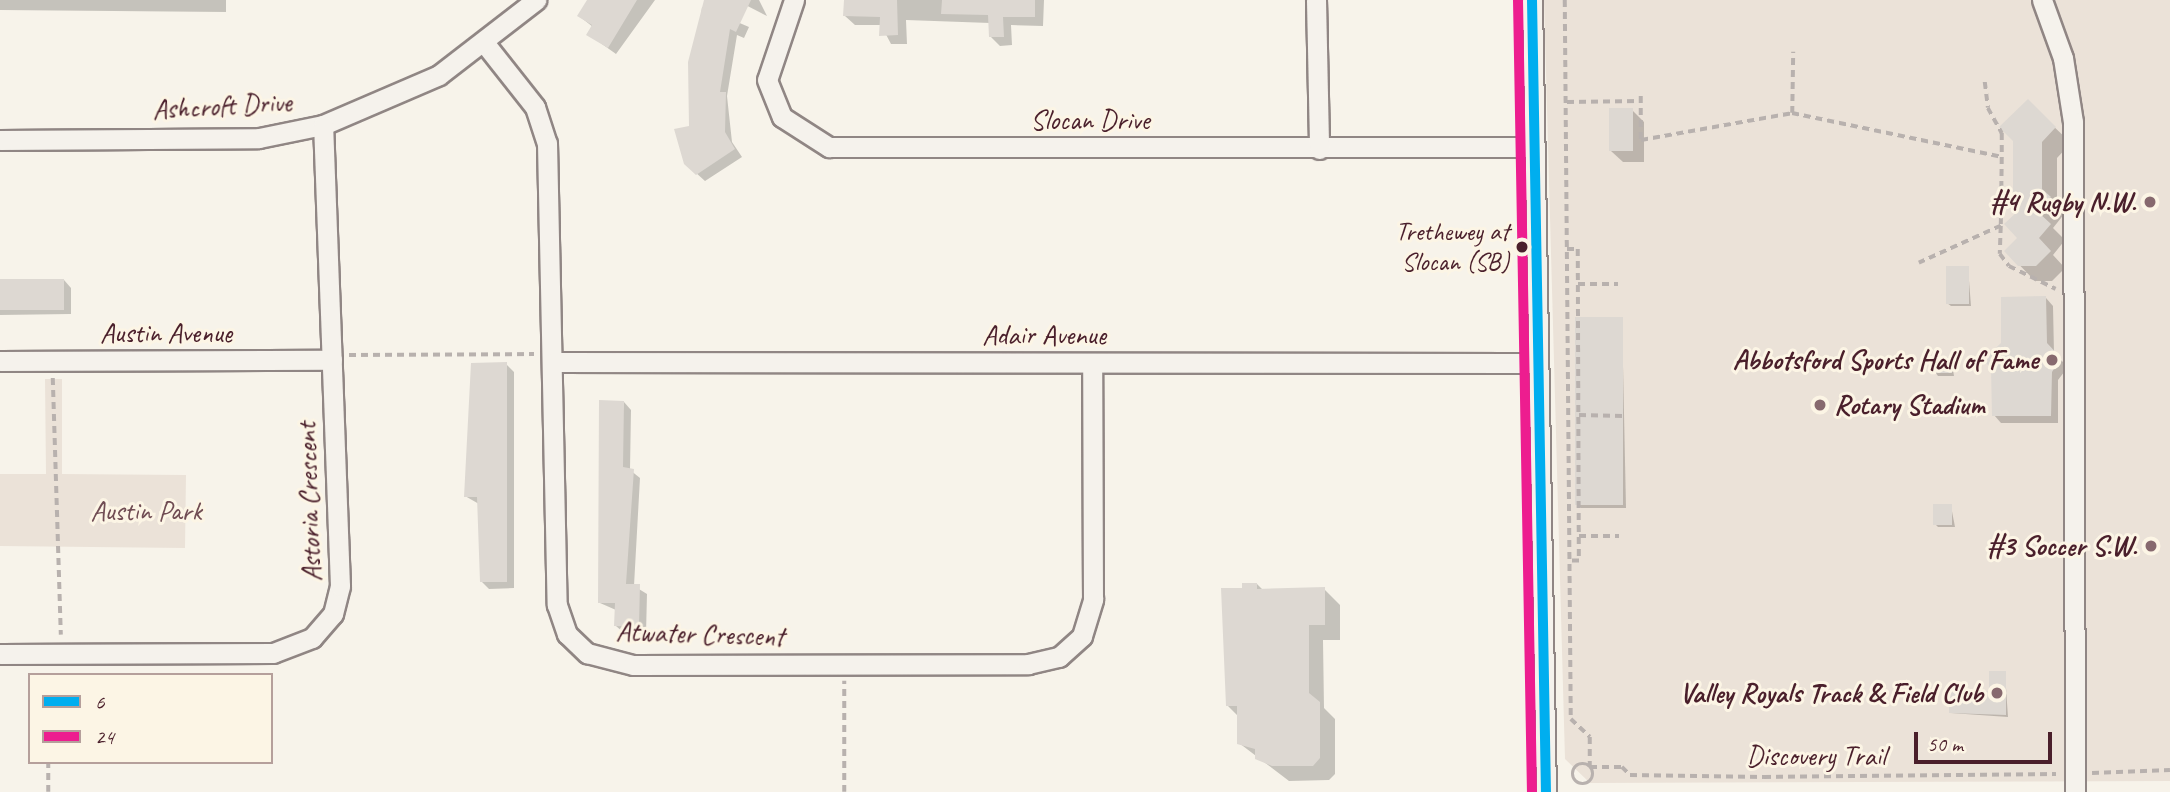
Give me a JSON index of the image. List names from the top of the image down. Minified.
{"streets":{"street":["Ashcroft Drive","Slocan Drive","Austin Avenue","Adair Avenue","Astoria Crescent","Atwater Crescent"],"path":["Discovery Trail"]},"crossings":[["Ashcroft Drive","Astoria Crescent"],["Ashcroft Drive","Atwater Crescent"],["Austin Avenue","Astoria Crescent"],["Adair Avenue","Atwater Crescent"]],"parks":["Austin Park"],"places":["#4 Rugby N.W.","Trethewey at Slocan (SB)","Abbotsford Sports Hall of Fame","Rotary Stadium","#3 Soccer S.W.","Valley Royals Track & Field Club"],"lines":["transit line 6","transit line 24"],"legend":["6","24"],"scale_bar":"50 m"}
